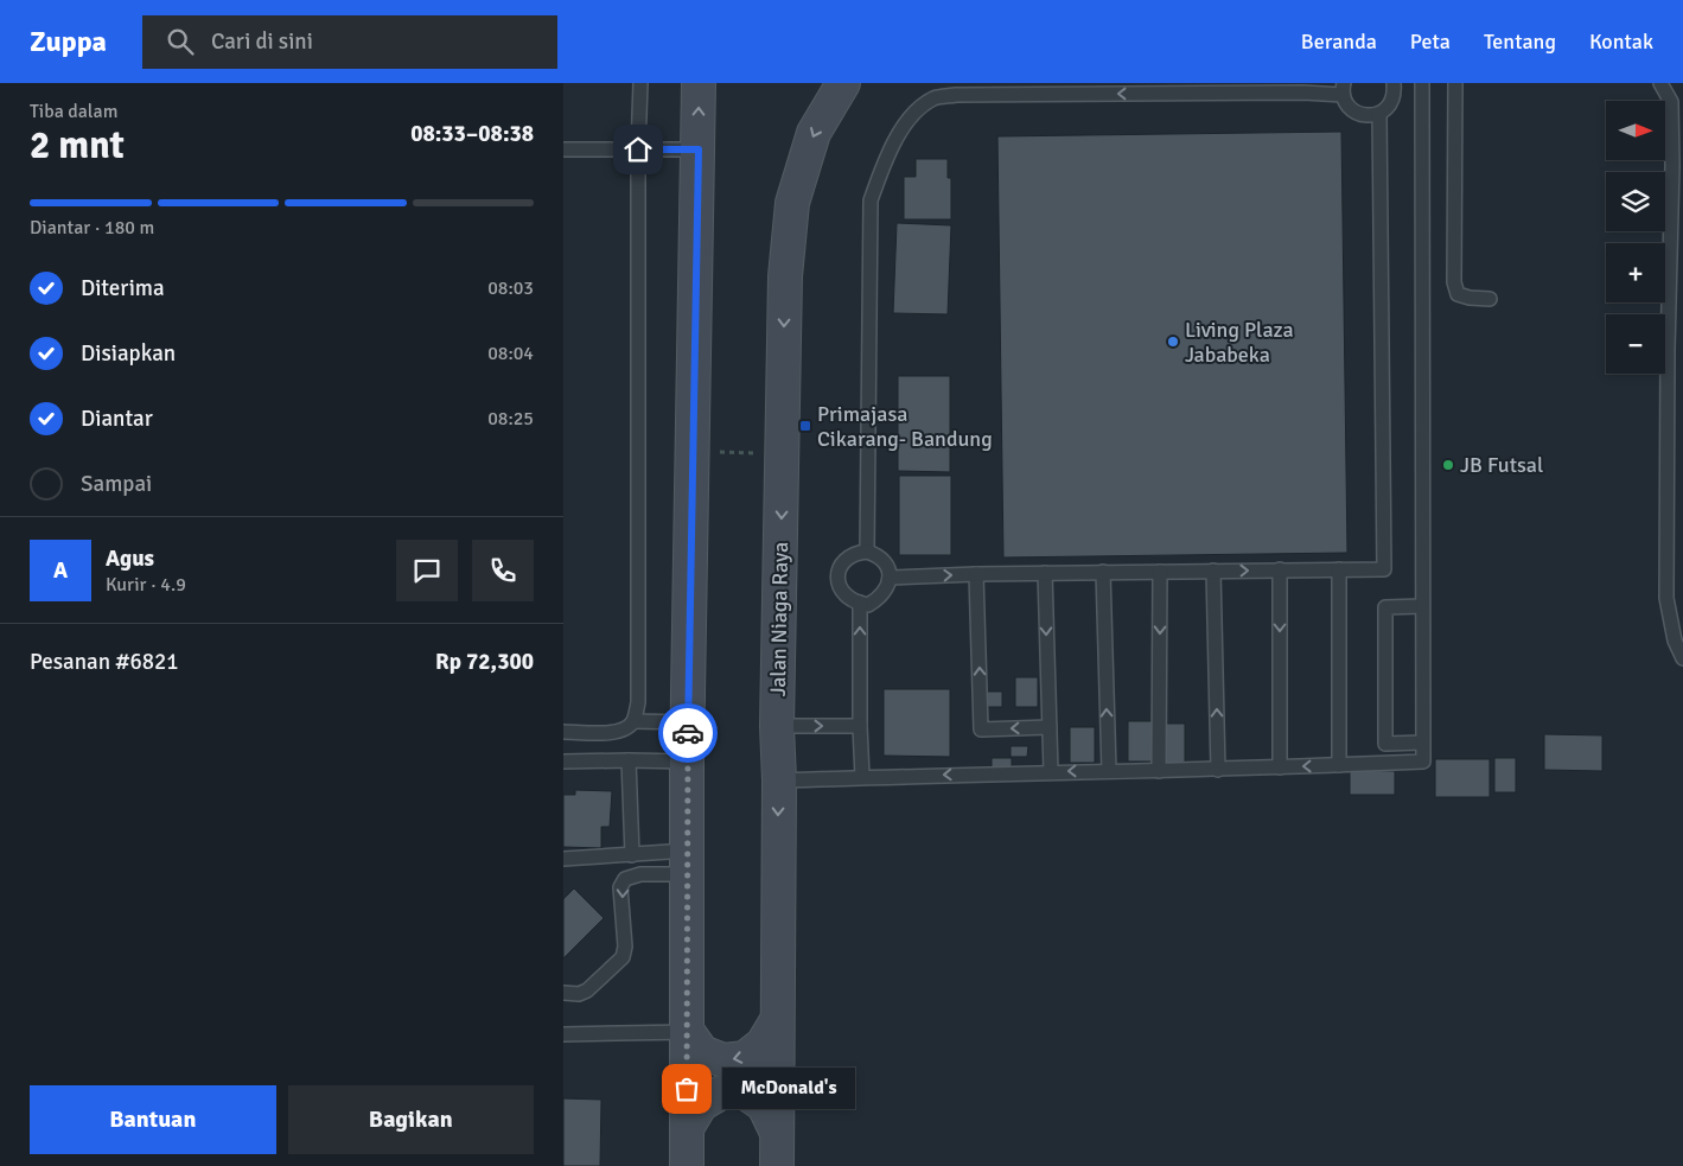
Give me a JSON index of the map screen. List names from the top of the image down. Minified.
{"streets":{"main road":["Jalan Niaga Raya"]},"places":{"other":["Living Plaza Jababeka","JB Futsal","McDonald's"],"transit":["Primajasa Cikarang- Bandung"]},"north":"right","page":{"header":"Zuppa","search":"Cari di sini","nav":["Beranda","Peta","Tentang","Kontak"],"heading":["2 mnt","Tiba dalam","08:33–08:38"],"panel":["Agus","Kurir · 4.9","Pesanan #6821","Rp 72,300"],"map_buttons":["+","−"],"bar":"Diantar · 180 m","list":[["Diterima","08:03"],["Disiapkan","08:04"],["Diantar","08:25"],"Sampai"],"round":"A","bubble":"McDonald's","buttons":["Bantuan","Bagikan"]}}
